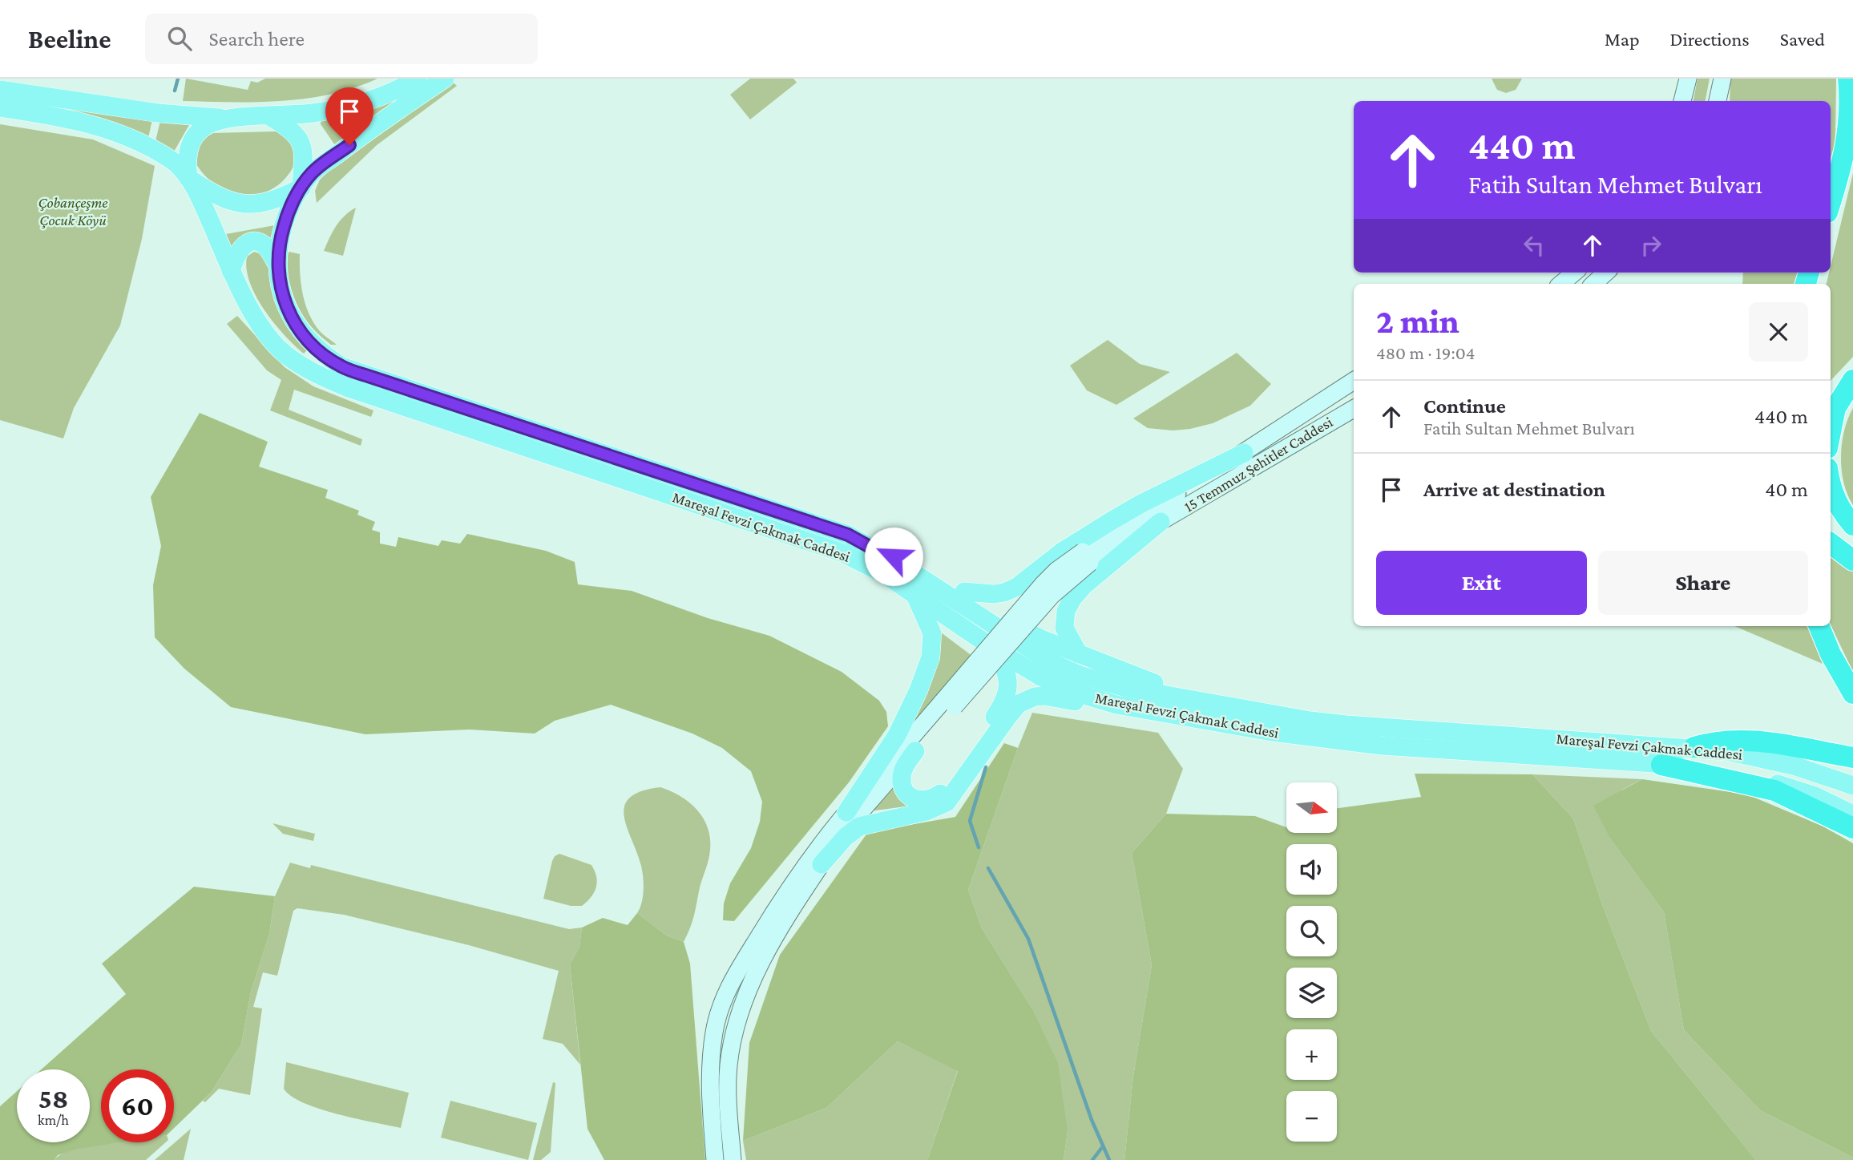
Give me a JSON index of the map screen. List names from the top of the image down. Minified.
{"streets":{"main road":["15 Temmuz Şehitler Caddesi","Mareşal Fevzi Çakmak Caddesi"]},"parks":["Çobançeşme Çocuk Köyü"],"north":"right","page":{"header":"Beeline","search":"Search here","nav":["Map","Directions","Saved"],"turn":["440 m","Fatih Sultan Mehmet Bulvarı"],"heading":["2 min","480 m · 19:04"],"list":[{"name":"Continue","note":"Fatih Sultan Mehmet Bulvarı","value":"440 m"},{"name":"Arrive at destination","value":"40 m"}],"buttons":["Exit","Share"],"map_buttons":["+","−"],"speed":"58 km/h","limit":"60"}}
